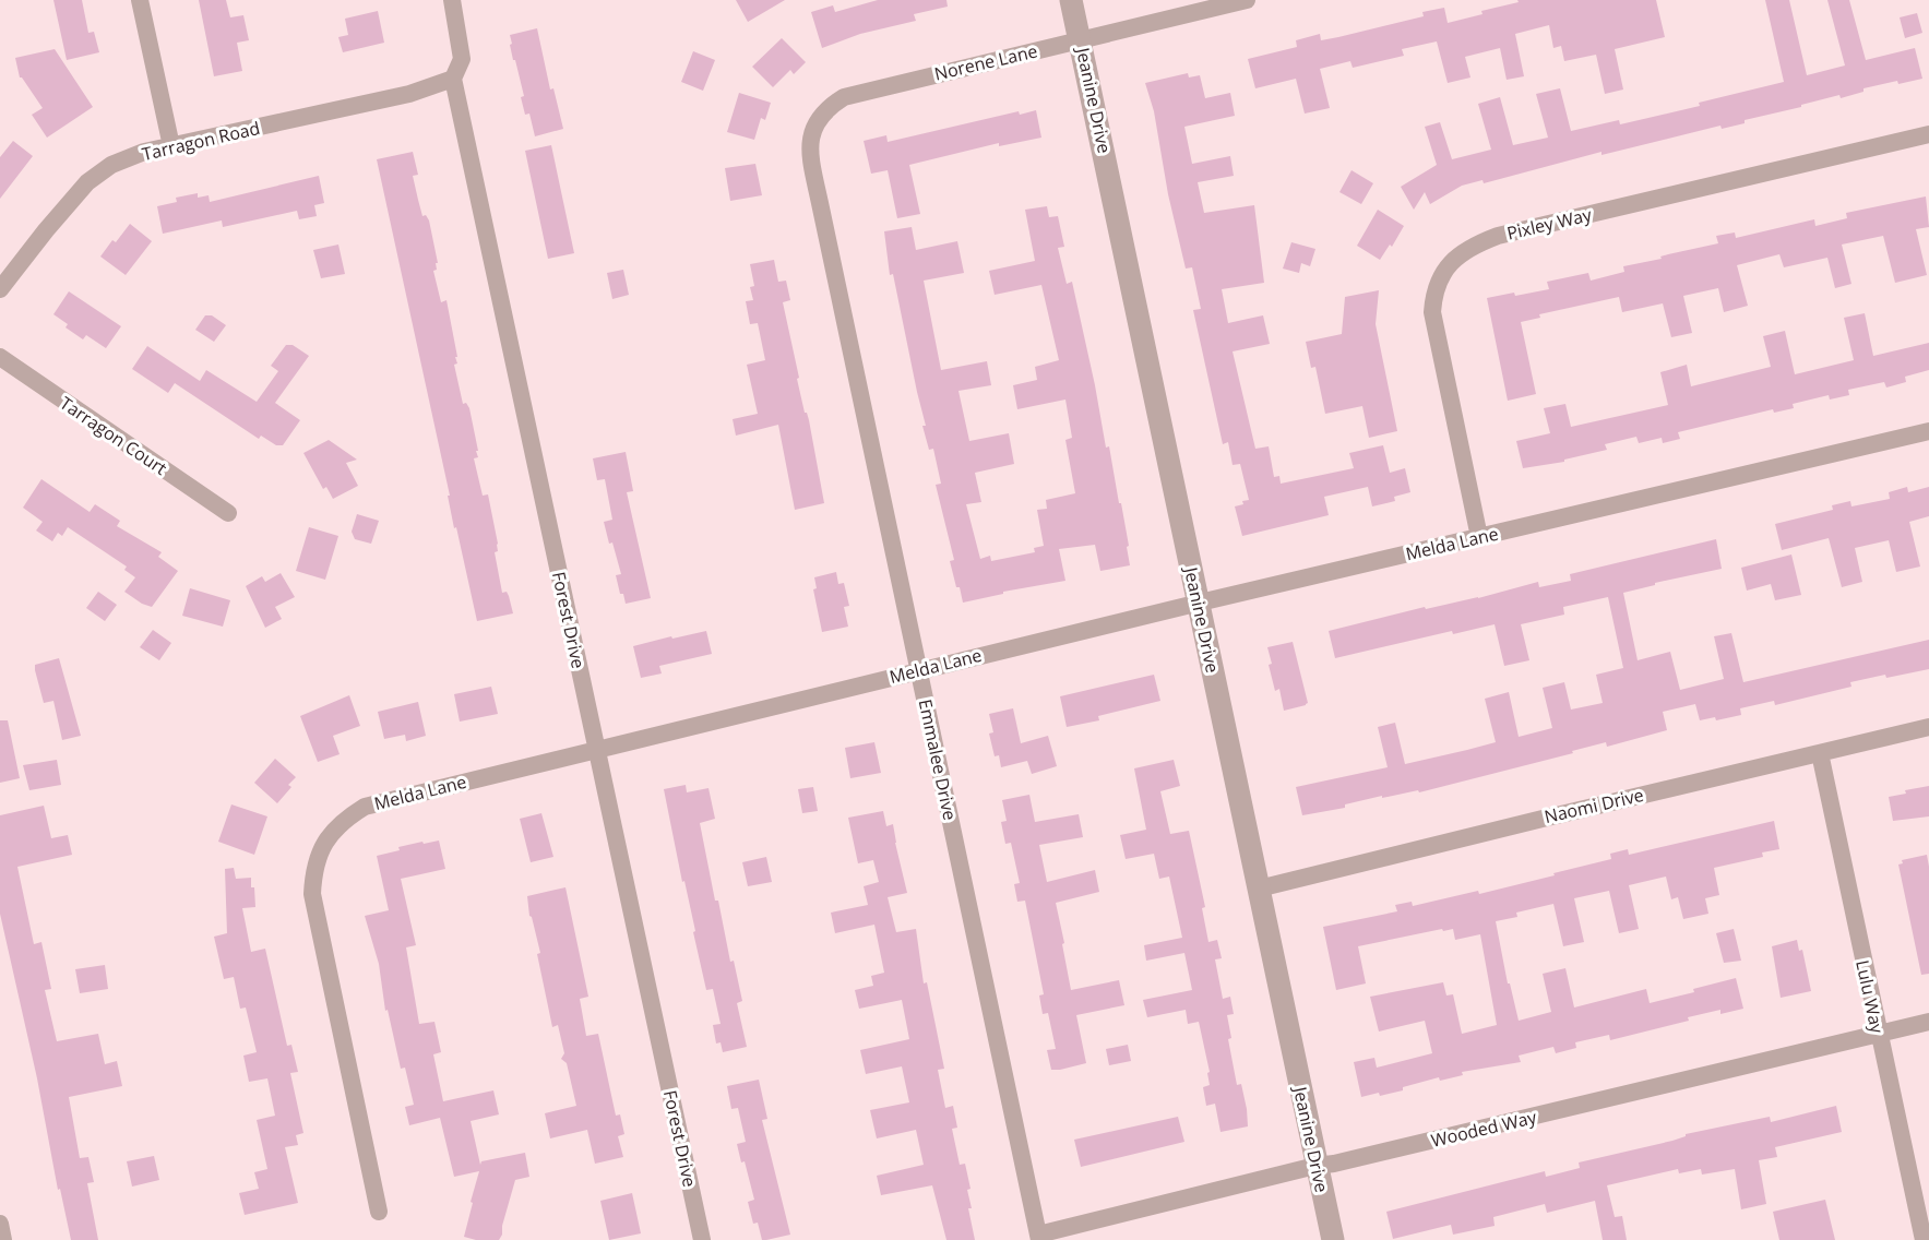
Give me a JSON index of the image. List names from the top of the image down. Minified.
{"streets":{"street":["Norene Lane","Jeanine Drive","Tarragon Road","Pixley Way","Tarragon Court","Melda Lane","Forest Drive","Emmalee Drive","Naomi Drive","Lulu Way","Wooded Way"]},"crossings":[["Norene Lane","Jeanine Drive"],["Norene Lane","Emmalee Drive"],["Jeanine Drive","Melda Lane"],["Jeanine Drive","Naomi Drive"],["Jeanine Drive","Wooded Way"],["Tarragon Road","Forest Drive"],["Pixley Way","Melda Lane"],["Melda Lane","Forest Drive"],["Melda Lane","Emmalee Drive"],["Emmalee Drive","Wooded Way"],["Naomi Drive","Lulu Way"],["Lulu Way","Wooded Way"]]}
